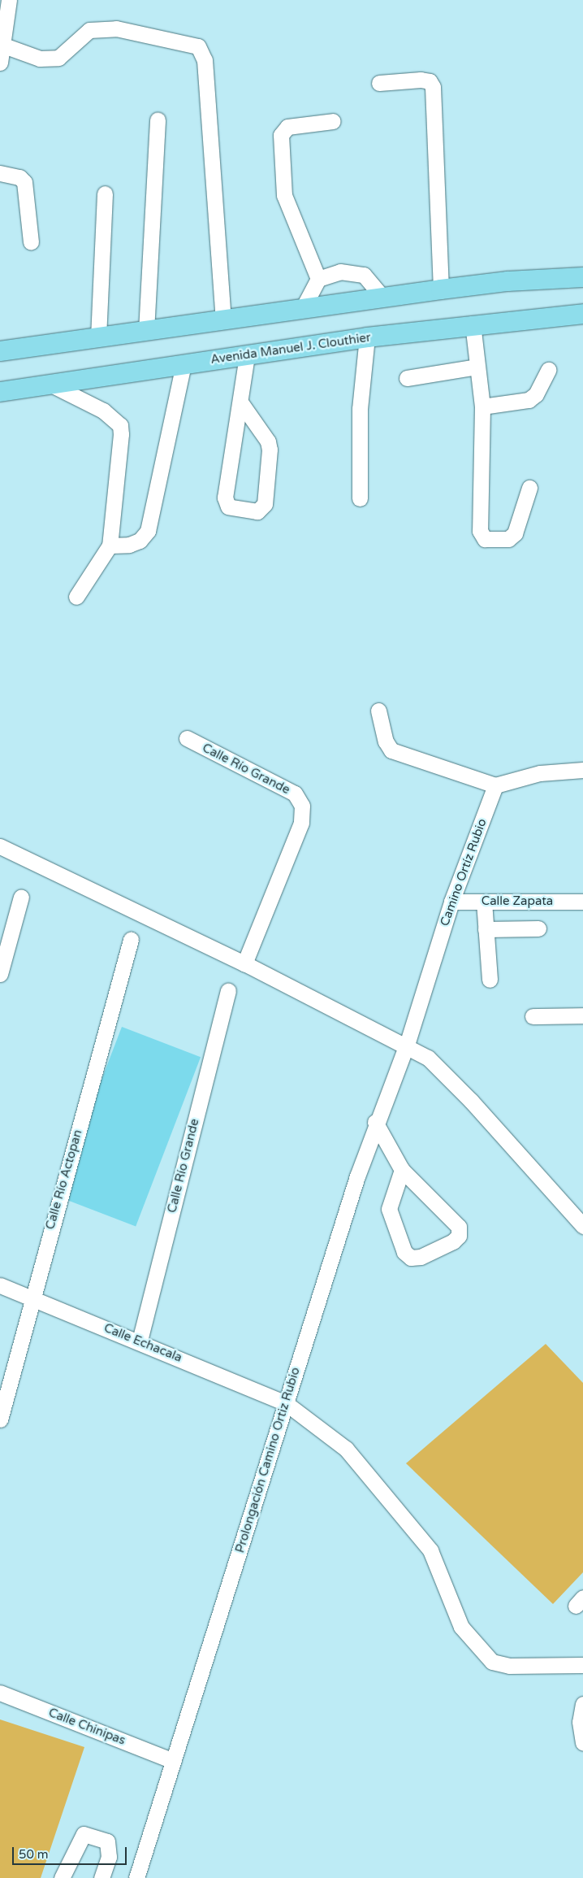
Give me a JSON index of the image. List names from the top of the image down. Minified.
{"streets":{"main road":["Avenida Manuel J. Clouthier"],"street":["Calle Río Grande","Camino Ortíz Rubio","Calle Zapata","Calle Río Actopan","Calle Echacala","Prolongación Camino Ortiz Rubio","Calle Chinipas"]},"crossings":[["Calle Río Grande","Calle Echacala"],["Camino Ortíz Rubio","Calle Zapata"],["Camino Ortíz Rubio","Prolongación Camino Ortiz Rubio"],["Calle Río Actopan","Calle Echacala"],["Calle Echacala","Prolongación Camino Ortiz Rubio"],["Prolongación Camino Ortiz Rubio","Calle Chinipas"]],"scale_bar":"50 m"}
